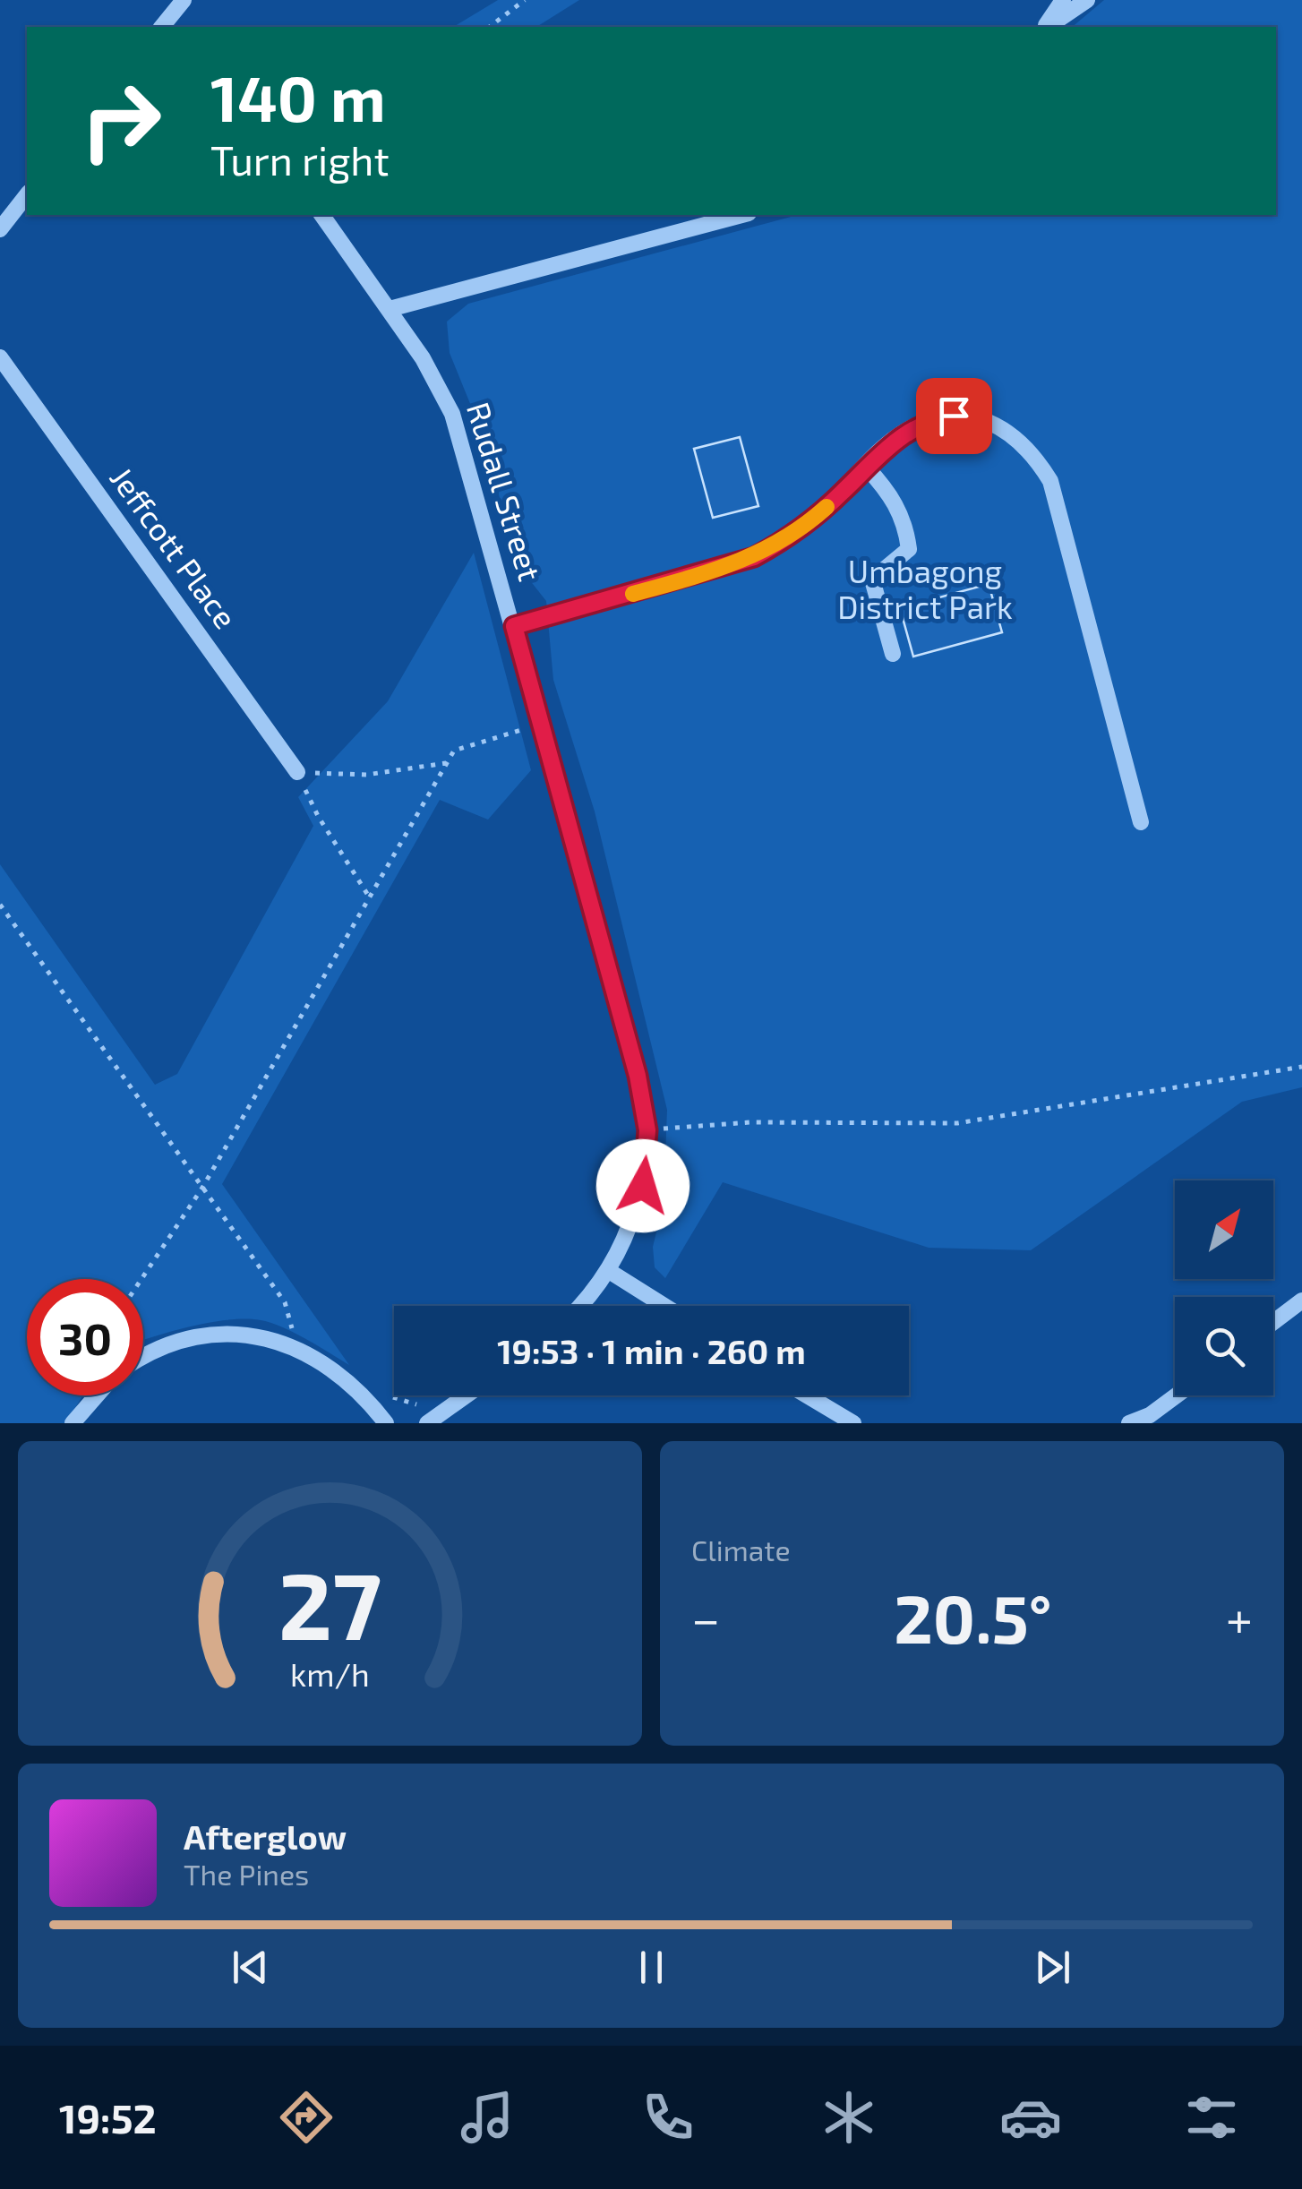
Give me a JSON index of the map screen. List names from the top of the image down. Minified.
{"streets":{"street":["Rudall Street","Jeffcott Place"]},"parks":["Umbagong District Park"],"north":"top right","page":{"turn":["140 m","Turn right"],"limit":"30","trip":"19:53 · 1 min · 260 m","tile":"Climate","heat":["−","20.5°","+"],"song":["Afterglow","The Pines"],"tabs":"19:52","gauge":["27","km/h"]}}
